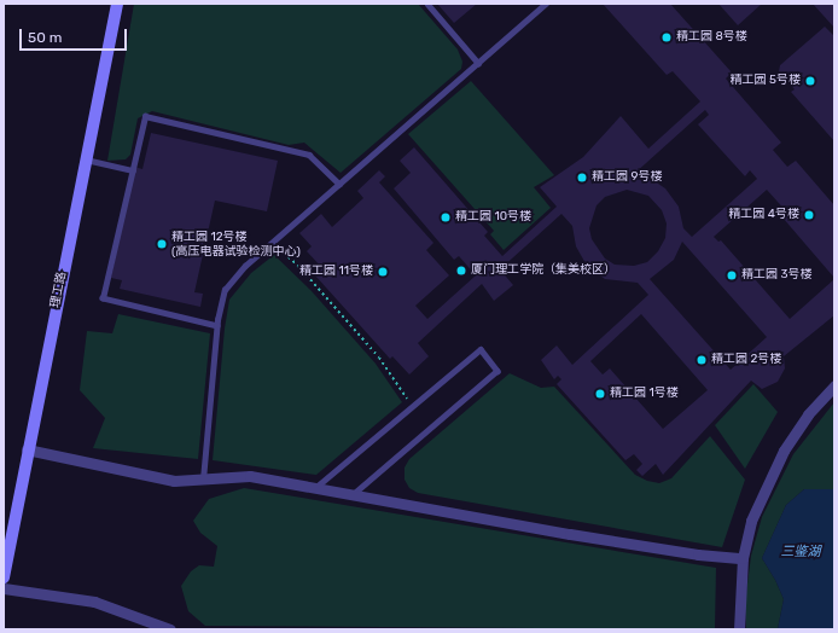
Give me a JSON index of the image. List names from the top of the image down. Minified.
{"streets":{"street":["理工路"]},"water":["三鉴湖"],"places":["精工园 8号楼","精工园 5号楼","精工园 9号楼","精工园 4号楼","精工园 10号楼","精工园 12号楼 (高压电器试验检测中心)","厦门理工学院（集美校区）","精工园 11号楼","精工园 3号楼","精工园 2号楼","精工园 1号楼"],"scale_bar":"50 m"}
